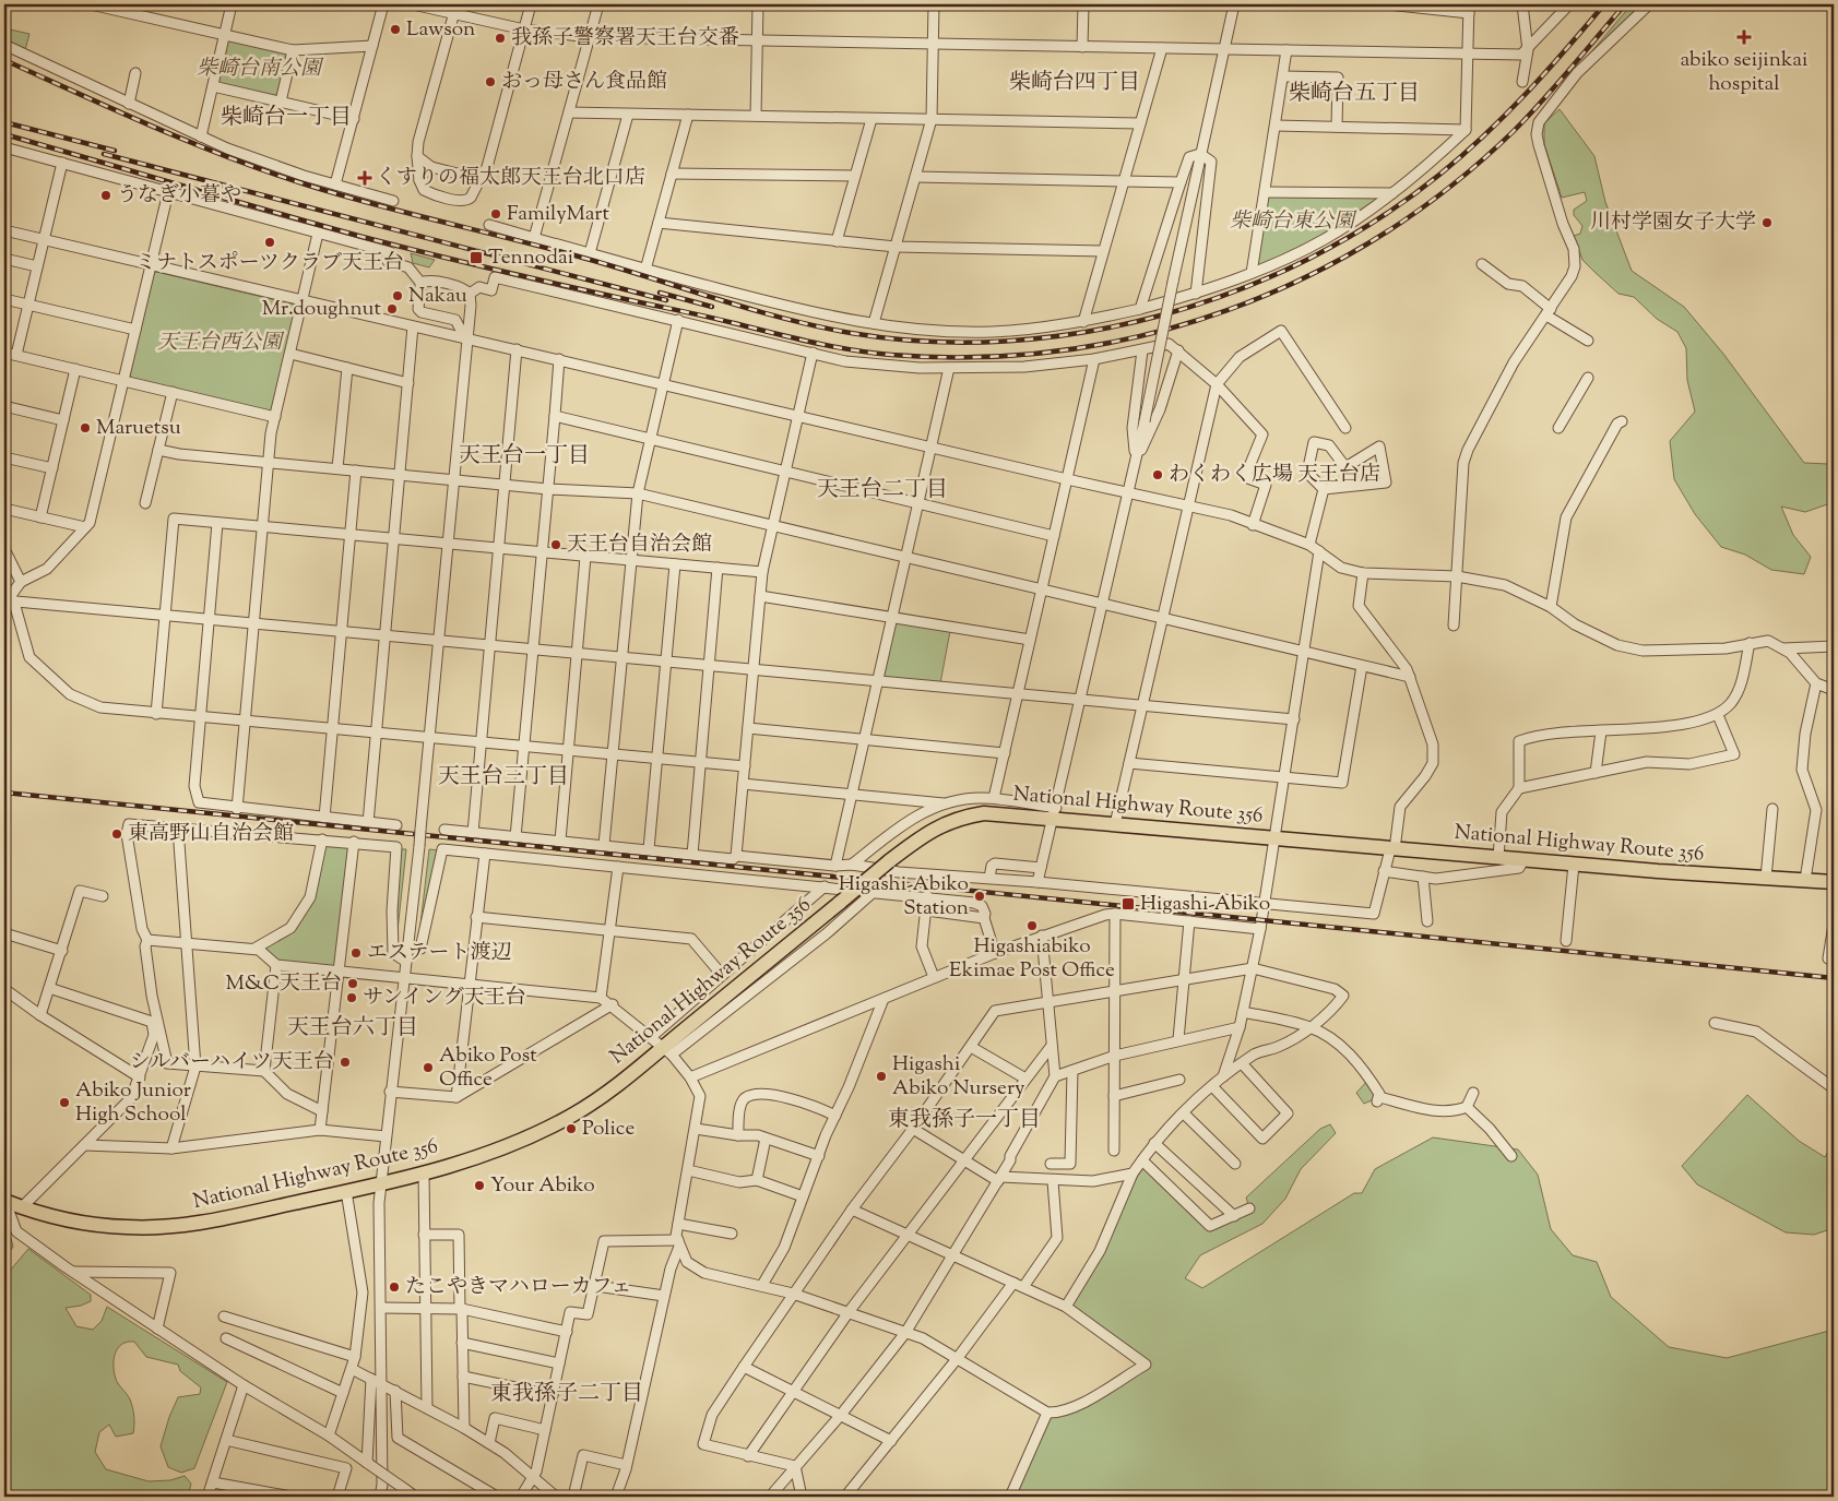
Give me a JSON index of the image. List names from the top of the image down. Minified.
{"streets":{"highway":["National Highway Route 356"]},"districts":["柴崎台四丁目","柴崎台五丁目","柴崎台一丁目","天王台一丁目","天王台二丁目","天王台三丁目","天王台六丁目","東我孫子一丁目","東我孫子二丁目"],"parks":["柴崎台南公園","柴崎台東公園","天王台西公園"],"places":{"other":["Lawson","我孫子警察署天王台交番","おっ母さん食品館","うなぎ小暮や","FamilyMart","川村学園女子大学","ミナトスポーツクラブ天王台","Nakau","Mr.doughnut","Maruetsu","わくわく広場 天王台店","天王台自治会館","東高野山自治会館","Higashi-Abiko Station","Higashiabiko Ekimae Post Office","エステート渡辺","M&C天王台","サンイング天王台","シルバーハイツ天王台","Abiko Post Office","Higashi Abiko Nursery","Abiko Junior High School","Police","Your Abiko","たこやきマハローカフェ"],"health":["abiko seijinkai hospital","くすりの福太郎天王台北口店"],"transit":["Tennodai","Higashi-Abiko"]}}
